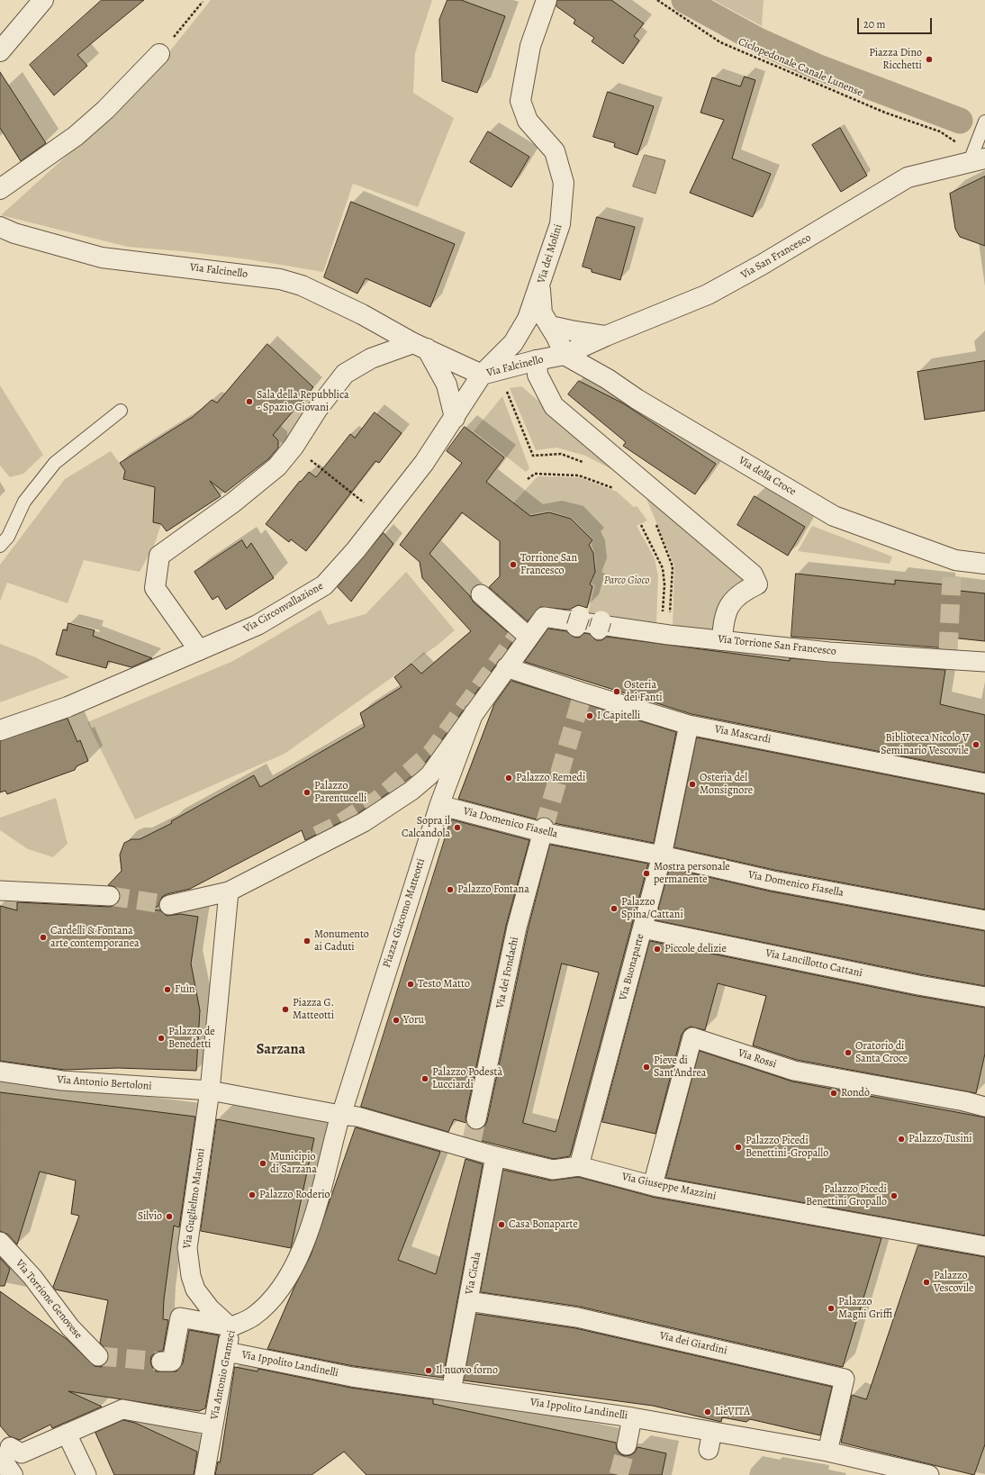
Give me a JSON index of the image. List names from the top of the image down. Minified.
{"streets":{"street":["Via dei Molini","Via San Francesco","Via Falcinello","Via della Croce","Via Circonvallazione","Via Torrione San Francesco","Via Mascardi","Via Domenico Fiasella","Piazza Giacomo Matteotti","Via Lancillotto Cattani","Via Buonaparte","Via dei Fondachi","Via Rossi","Via Antonio Bertoloni","Via Giuseppe Mazzini","Via Guglielmo Marconi","Via Cicala","Via Torrione Genovese","Via dei Giardini","Via Ippolito Landinelli","Via Antonio Gramsci"],"path":["Ciclopedonale Canale Lunense"]},"crossings":[["Via dei Molini","Via Falcinello"],["Via dei Molini","Via Circonvallazione"],["Via San Francesco","Via Falcinello"],["Via San Francesco","Via della Croce"],["Via Falcinello","Via della Croce"],["Via Falcinello","Via Circonvallazione"],["Via Torrione San Francesco","Via Mascardi"],["Via Torrione San Francesco","Piazza Giacomo Matteotti"],["Via Mascardi","Piazza Giacomo Matteotti"],["Via Mascardi","Via Buonaparte"],["Via Domenico Fiasella","Piazza Giacomo Matteotti"],["Via Domenico Fiasella","Via Buonaparte"],["Via Domenico Fiasella","Via dei Fondachi"],["Piazza Giacomo Matteotti","Via Giuseppe Mazzini"],["Piazza Giacomo Matteotti","Via Antonio Gramsci"],["Via Lancillotto Cattani","Via Buonaparte"],["Via Buonaparte","Via Giuseppe Mazzini"],["Via Rossi","Via Giuseppe Mazzini"],["Via Antonio Bertoloni","Via Guglielmo Marconi"],["Via Giuseppe Mazzini","Via Cicala"],["Via Giuseppe Mazzini","Via Antonio Gramsci"],["Via Guglielmo Marconi","Via Antonio Gramsci"],["Via Cicala","Via dei Giardini"],["Via Cicala","Via Ippolito Landinelli"],["Via dei Giardini","Via Ippolito Landinelli"],["Via Ippolito Landinelli","Via Antonio Gramsci"]],"districts":["Sarzana"],"parks":["Parco Gioco"],"places":["Piazza Dino Ricchetti","Sala della Repubblica - Spazio Giovani","Torrione San Francesco","Osteria dei Fanti","I Capitelli","Biblioteca Nicolo V Seminario Vescovile","Palazzo Remedi","Osteria del Monsignore","Palazzo Parentucelli","Sopra il Calcandola","Mostra personale permanente","Palazzo Fontana","Palazzo Spina/Cattani","Cardelli & Fontana arte contemporanea","Monumento ai Caduti","Piccole delizie","Testo Matto","Fuìn","Piazza G. Matteotti","Yoru","Palazzo de Benedetti","Oratorio di Santa Croce","Pieve di Sant'Andrea","Palazzo Podestà Lucciardi","Rondò","Palazzo Tusini","Palazzo Picedi Benettini-Gropallo","Municipio di Sarzana","Palazzo Roderio","Palazzo Picedi Benettini Gropallo","Silvio","Casa Bonaparte","Palazzo Vescovile","Palazzo Magni Griffi","Il nuovo forno","LieVITA"],"scale_bar":"20 m"}
